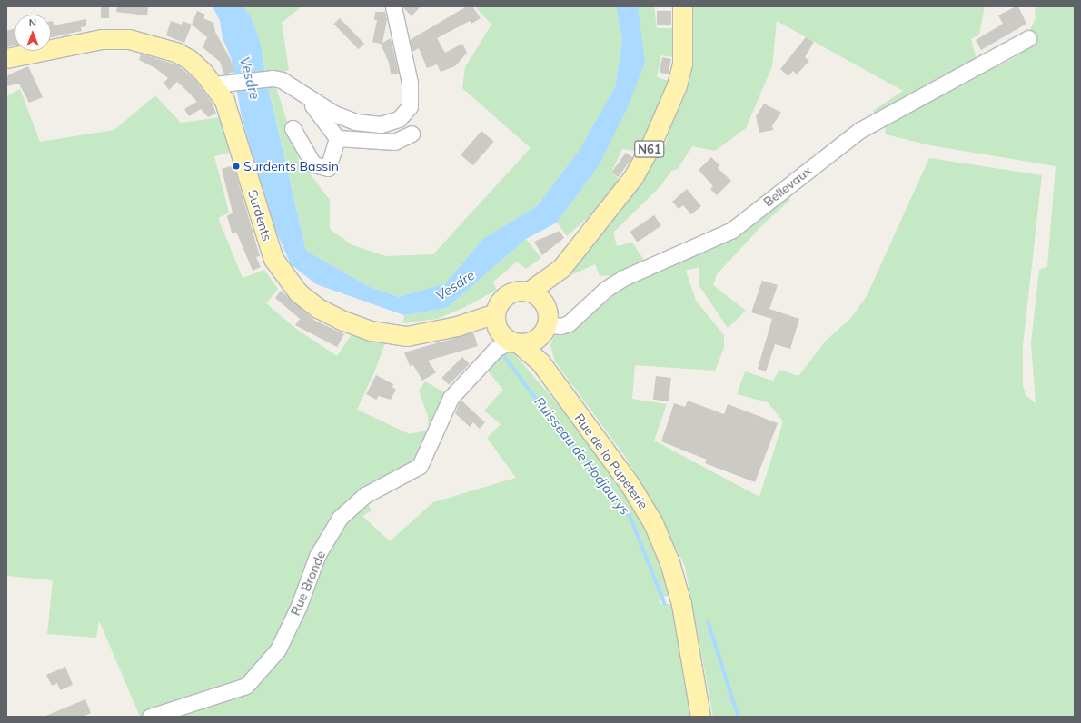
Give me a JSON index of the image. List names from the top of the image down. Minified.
{"streets":{"main road":["N61","Surdents","Rue de la Papeterie"],"street":["Bellevaux","Rue Bronde"]},"crossings":[["N61","Bellevaux"],["N61","Surdents"],["N61","Rue de la Papeterie"],["N61","Rue Bronde"],["Bellevaux","Surdents"],["Bellevaux","Rue de la Papeterie"],["Bellevaux","Rue Bronde"],["Surdents","Rue de la Papeterie"],["Surdents","Rue Bronde"],["Rue de la Papeterie","Rue Bronde"]],"water":["Vesdre","Ruisseau de Hodjaurys"],"places":["Surdents Bassin"],"north":"top"}
